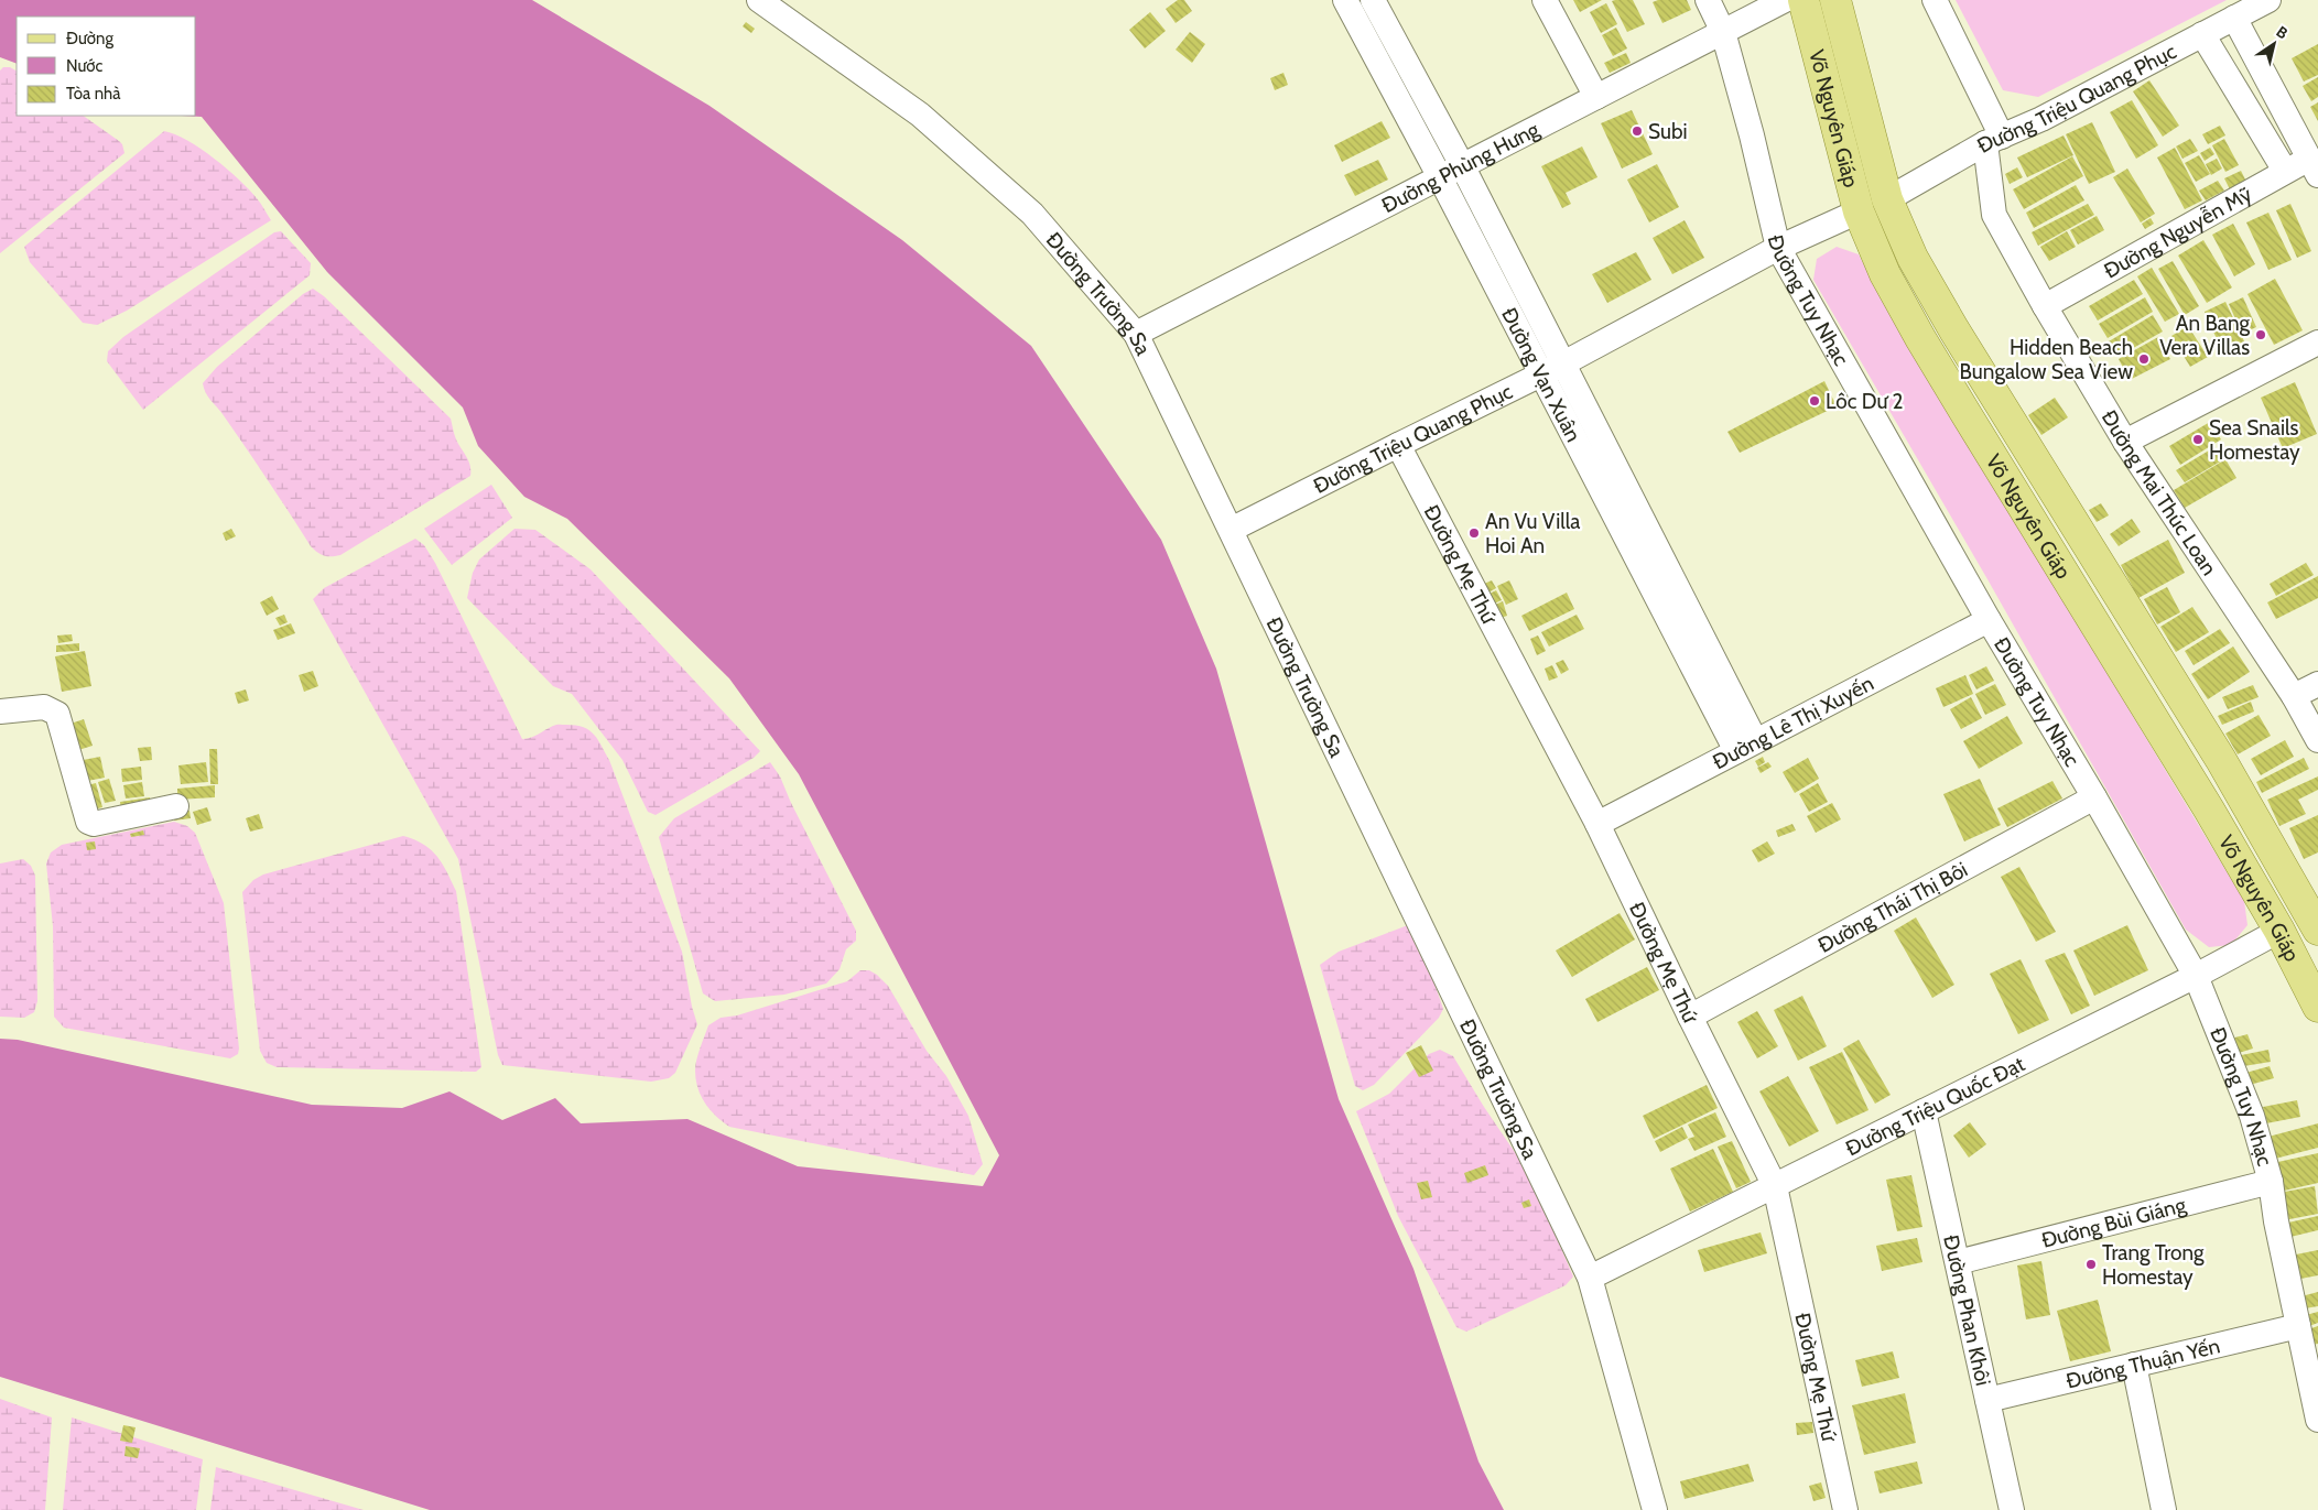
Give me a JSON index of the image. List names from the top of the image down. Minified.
{"streets":{"main road":["Võ Nguyên Giáp"],"street":["Đường Triệu Quang Phục","Đường Phùng Hưng","Đường Nguyễn Mỹ","Đường Trường Sa","Đường Tuy Nhạc","Đường Vạn Xuân","Đường Mai Thúc Loan","Đường Mẹ Thứ","Đường Lê Thị Xuyến","Đường Thái Thị Bôi","Đường Triệu Quốc Đạt","Đường Bùi Giáng","Đường Phan Khôi","Đường Thuận Yến"]},"crossings":[["Đường Triệu Quang Phục","Võ Nguyên Giáp"],["Đường Triệu Quang Phục","Đường Trường Sa"],["Đường Triệu Quang Phục","Đường Tuy Nhạc"],["Đường Triệu Quang Phục","Đường Vạn Xuân"],["Đường Triệu Quang Phục","Đường Mai Thúc Loan"],["Đường Triệu Quang Phục","Đường Mẹ Thứ"],["Võ Nguyên Giáp","Đường Triệu Quốc Đạt"],["Đường Phùng Hưng","Đường Trường Sa"],["Đường Phùng Hưng","Đường Tuy Nhạc"],["Đường Phùng Hưng","Đường Vạn Xuân"],["Đường Nguyễn Mỹ","Đường Mai Thúc Loan"],["Đường Trường Sa","Đường Triệu Quốc Đạt"],["Đường Tuy Nhạc","Đường Lê Thị Xuyến"],["Đường Tuy Nhạc","Đường Thái Thị Bôi"],["Đường Tuy Nhạc","Đường Triệu Quốc Đạt"],["Đường Tuy Nhạc","Đường Bùi Giáng"],["Đường Tuy Nhạc","Đường Thuận Yến"],["Đường Vạn Xuân","Đường Lê Thị Xuyến"],["Đường Mẹ Thứ","Đường Lê Thị Xuyến"],["Đường Mẹ Thứ","Đường Thái Thị Bôi"],["Đường Mẹ Thứ","Đường Triệu Quốc Đạt"],["Đường Triệu Quốc Đạt","Đường Phan Khôi"],["Đường Bùi Giáng","Đường Phan Khôi"],["Đường Phan Khôi","Đường Thuận Yến"]],"places":["Subi","An Bang Vera Villas","Hidden Beach Bungalow Sea View","Lôc Dư 2","Sea Snails Homestay","An Vu Villa Hoi An","Trang Trong Homestay"],"legend":["Đường","Nước","Tòa nhà"],"north":"top right"}
